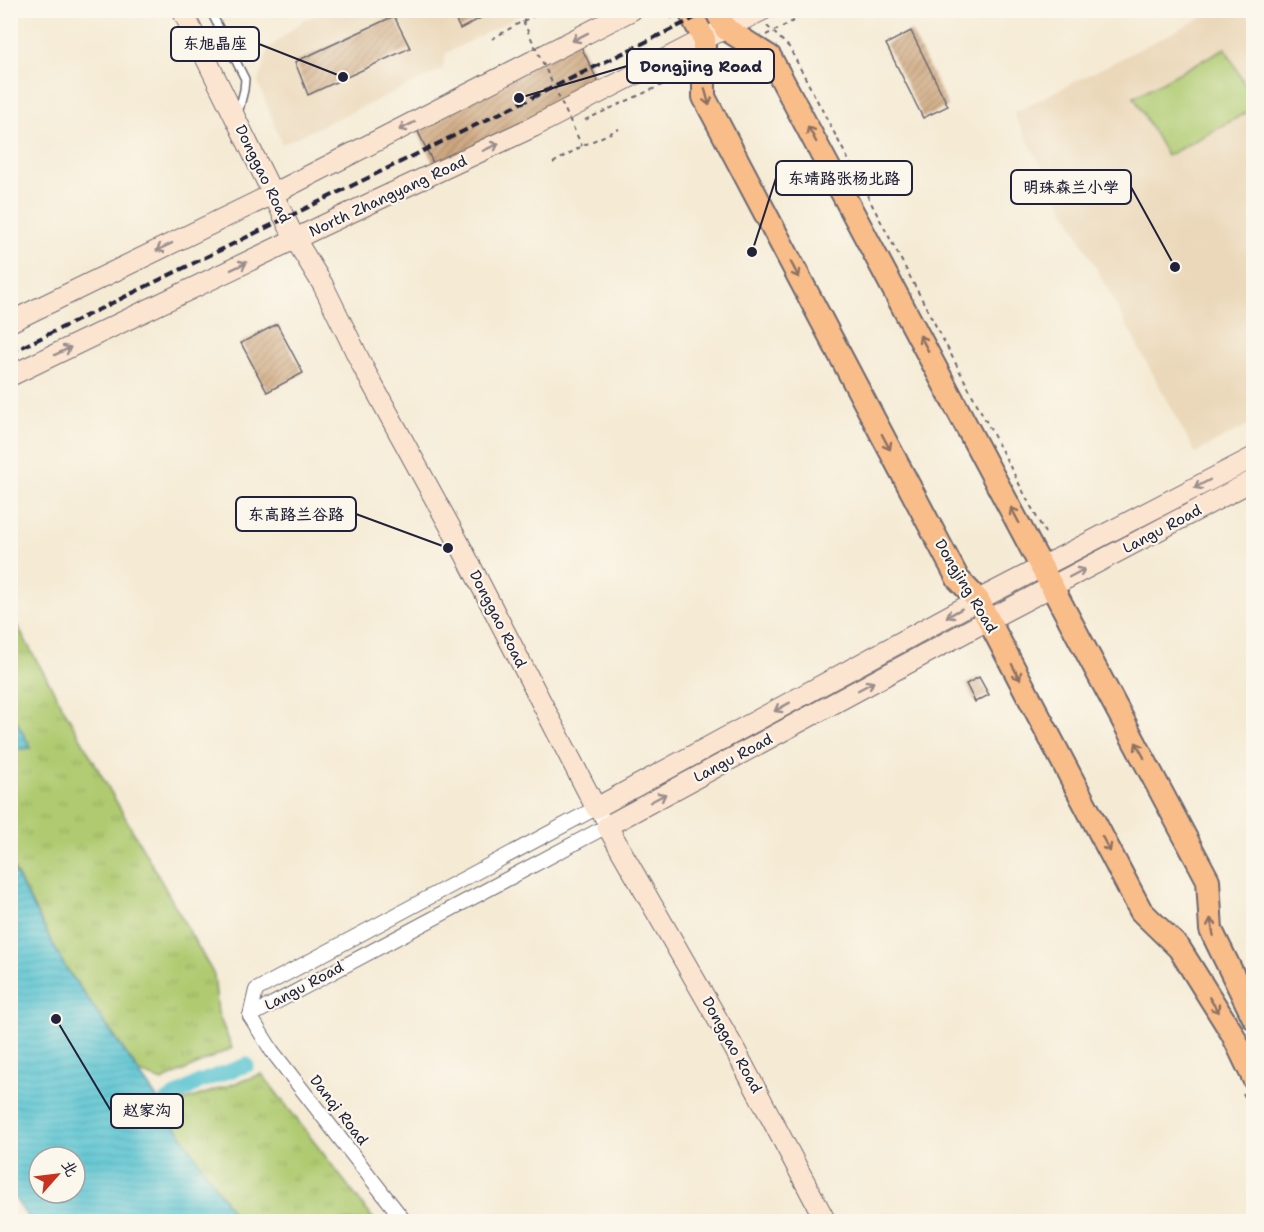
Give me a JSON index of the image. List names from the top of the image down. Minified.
{"streets":{"main road":["Dongjing Road"],"street":["Donggao Road","North Zhangyang Road","Langu Road","Danqi Road"]},"crossings":[["Donggao Road","North Zhangyang Road"],["Donggao Road","Langu Road"],["North Zhangyang Road","Dongjing Road"],["Langu Road","Dongjing Road"],["Langu Road","Danqi Road"]],"places":["东旭晶座","Dongjing Road","东靖路张杨北路","明珠森兰小学","东高路兰谷路","赵家沟"],"north":"top right"}
